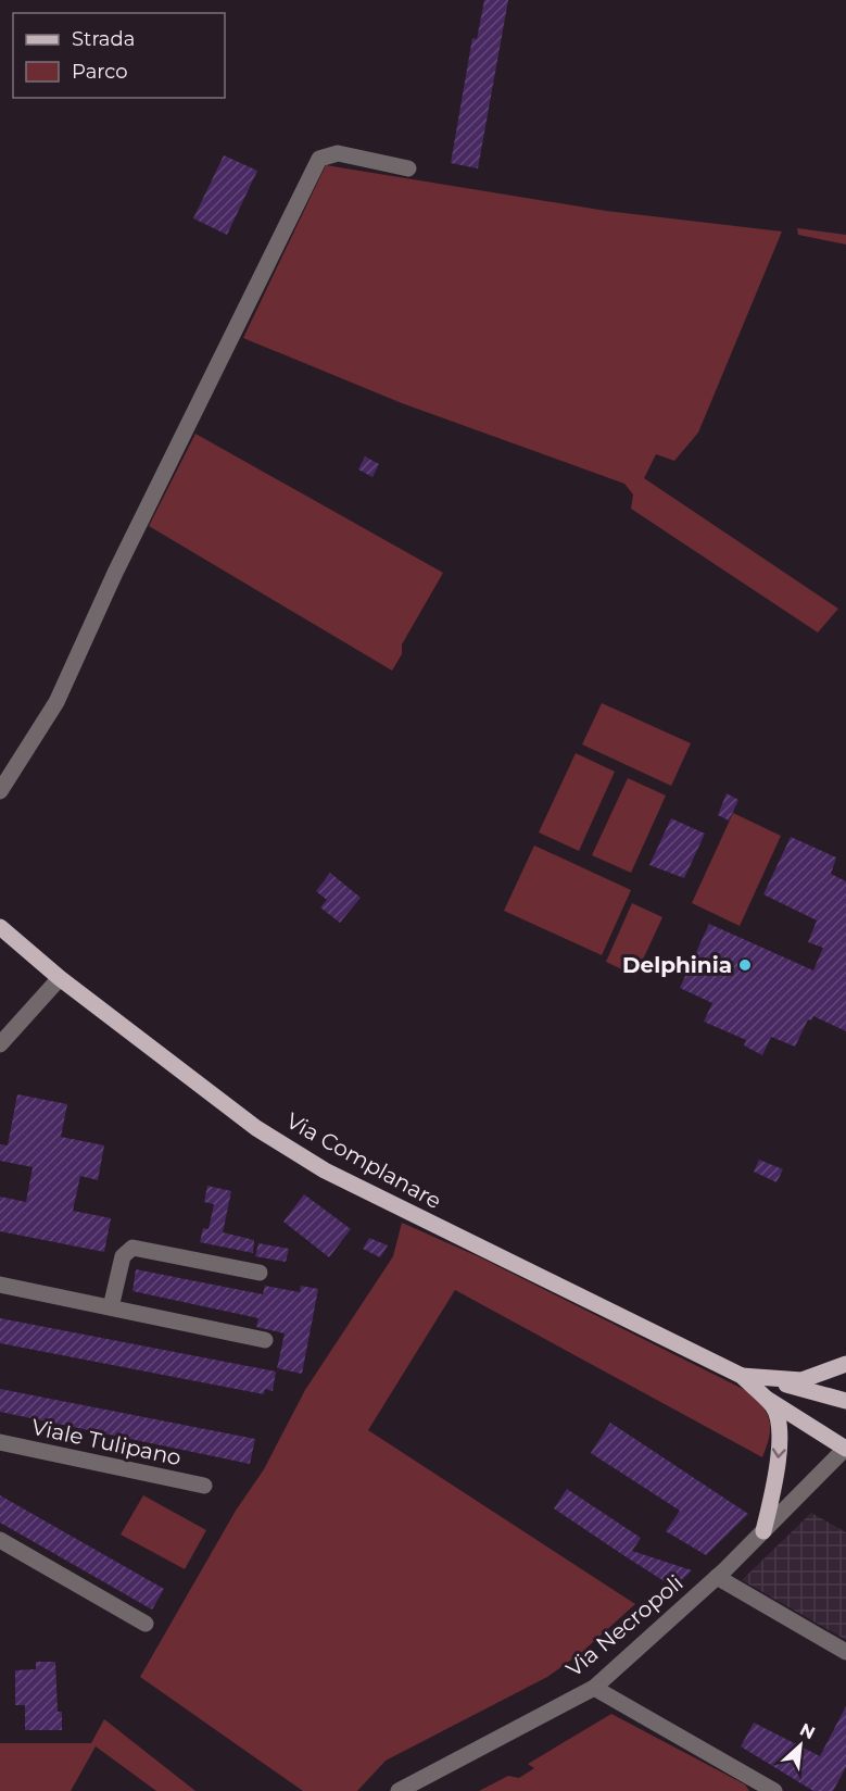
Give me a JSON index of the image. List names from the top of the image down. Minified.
{"streets":{"main road":["Via Complanare"],"street":["Viale Tulipano","Via Necropoli"]},"places":["Delphinia"],"legend":["Strada","Parco"],"north":"top right"}
